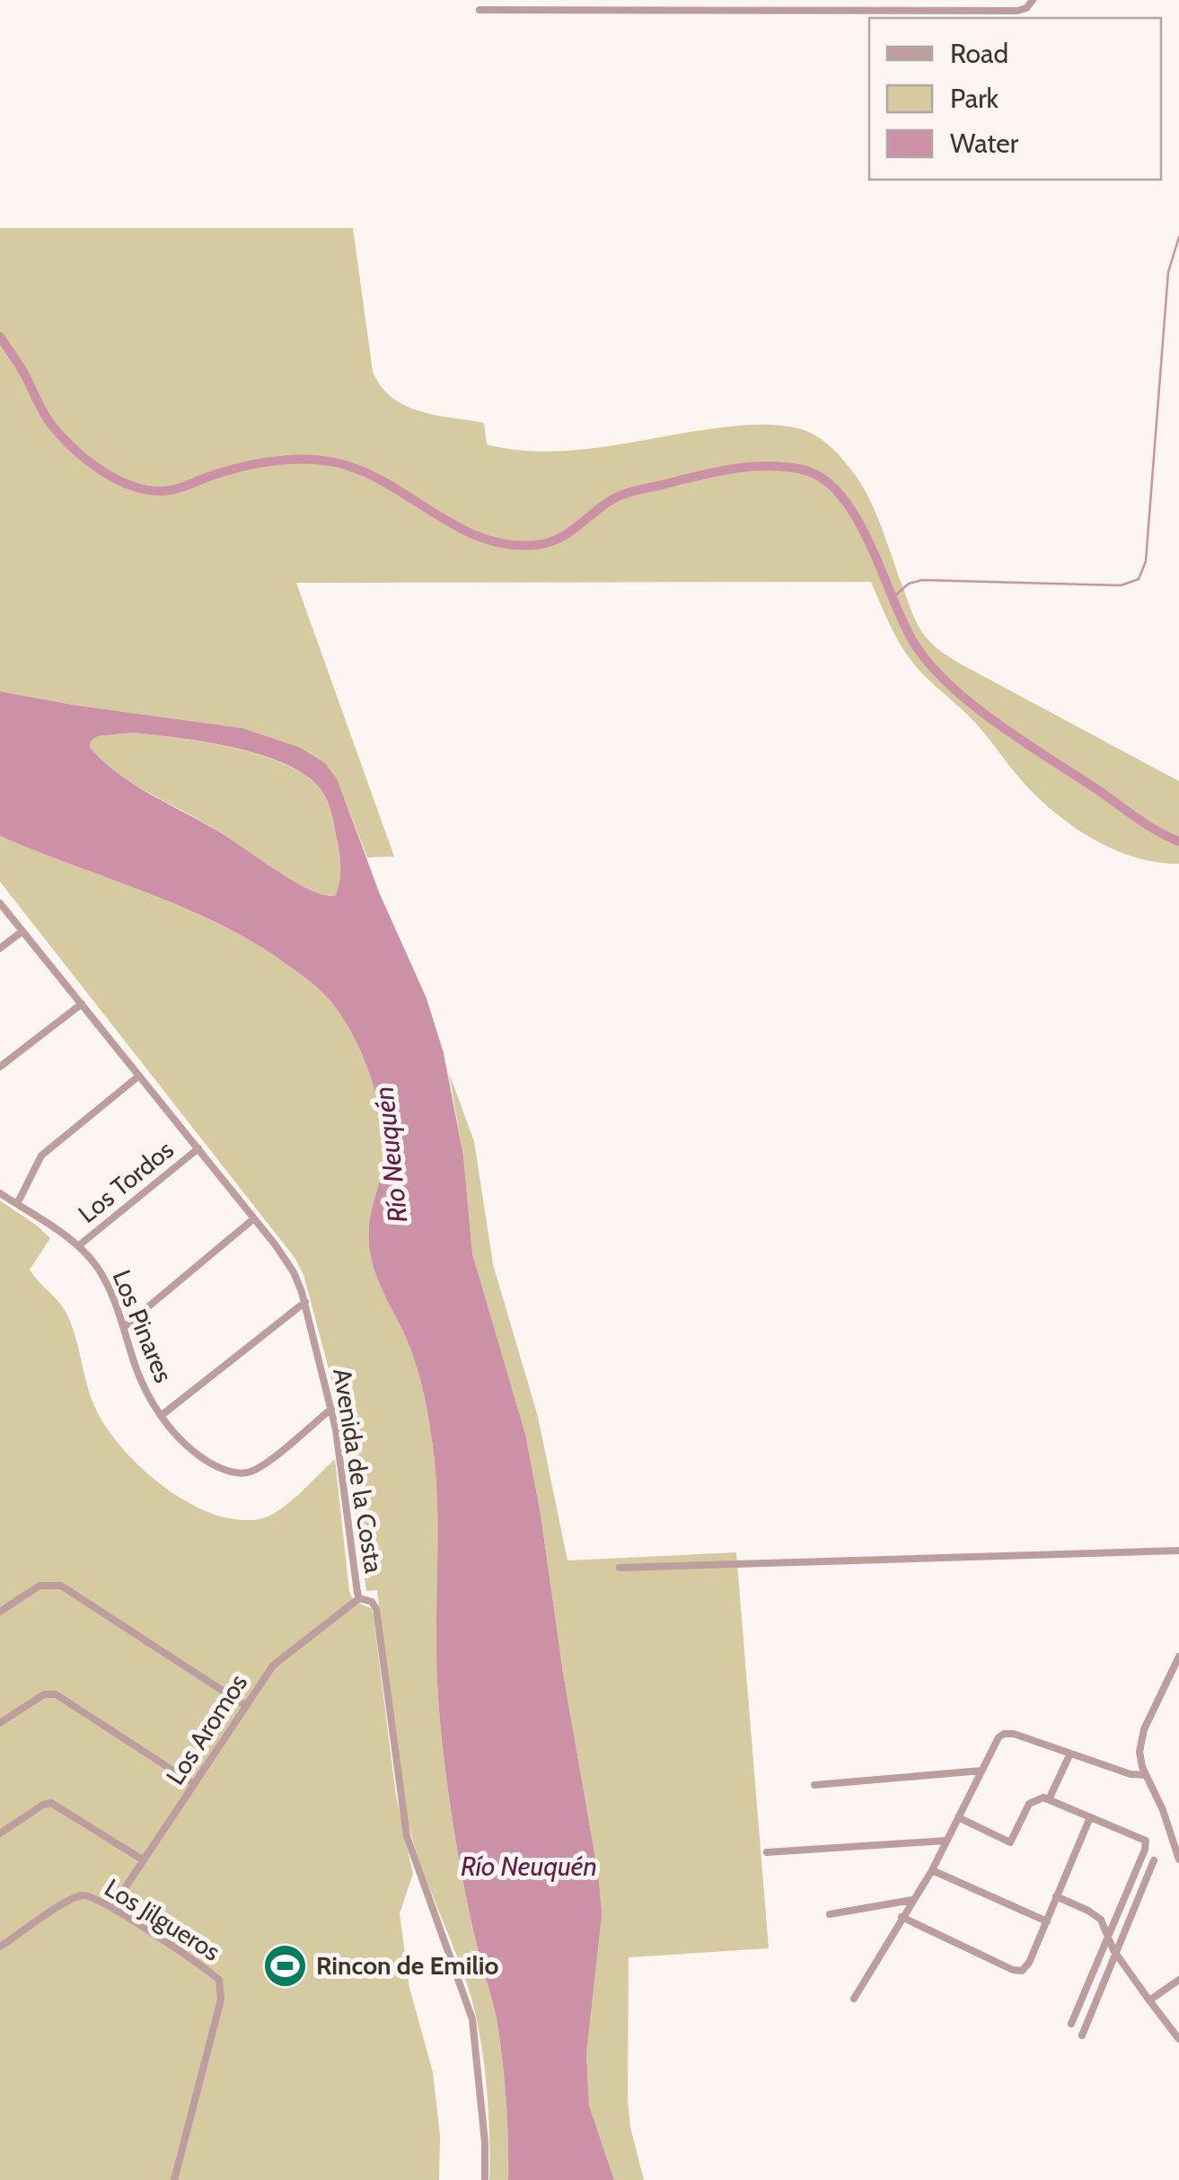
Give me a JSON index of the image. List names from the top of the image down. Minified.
{"streets":{"street":["Los Tordos","Los Pinares","Avenida de la Costa","Los Aromos","Los Jilgueros"]},"crossings":[["Los Tordos","Los Pinares"],["Los Tordos","Avenida de la Costa"],["Los Pinares","Avenida de la Costa"],["Avenida de la Costa","Los Aromos"],["Los Aromos","Los Jilgueros"]],"water":["Río Neuquén"],"places":{"sports":["Rincon de Emilio"]},"legend":["Road","Park","Water"]}
